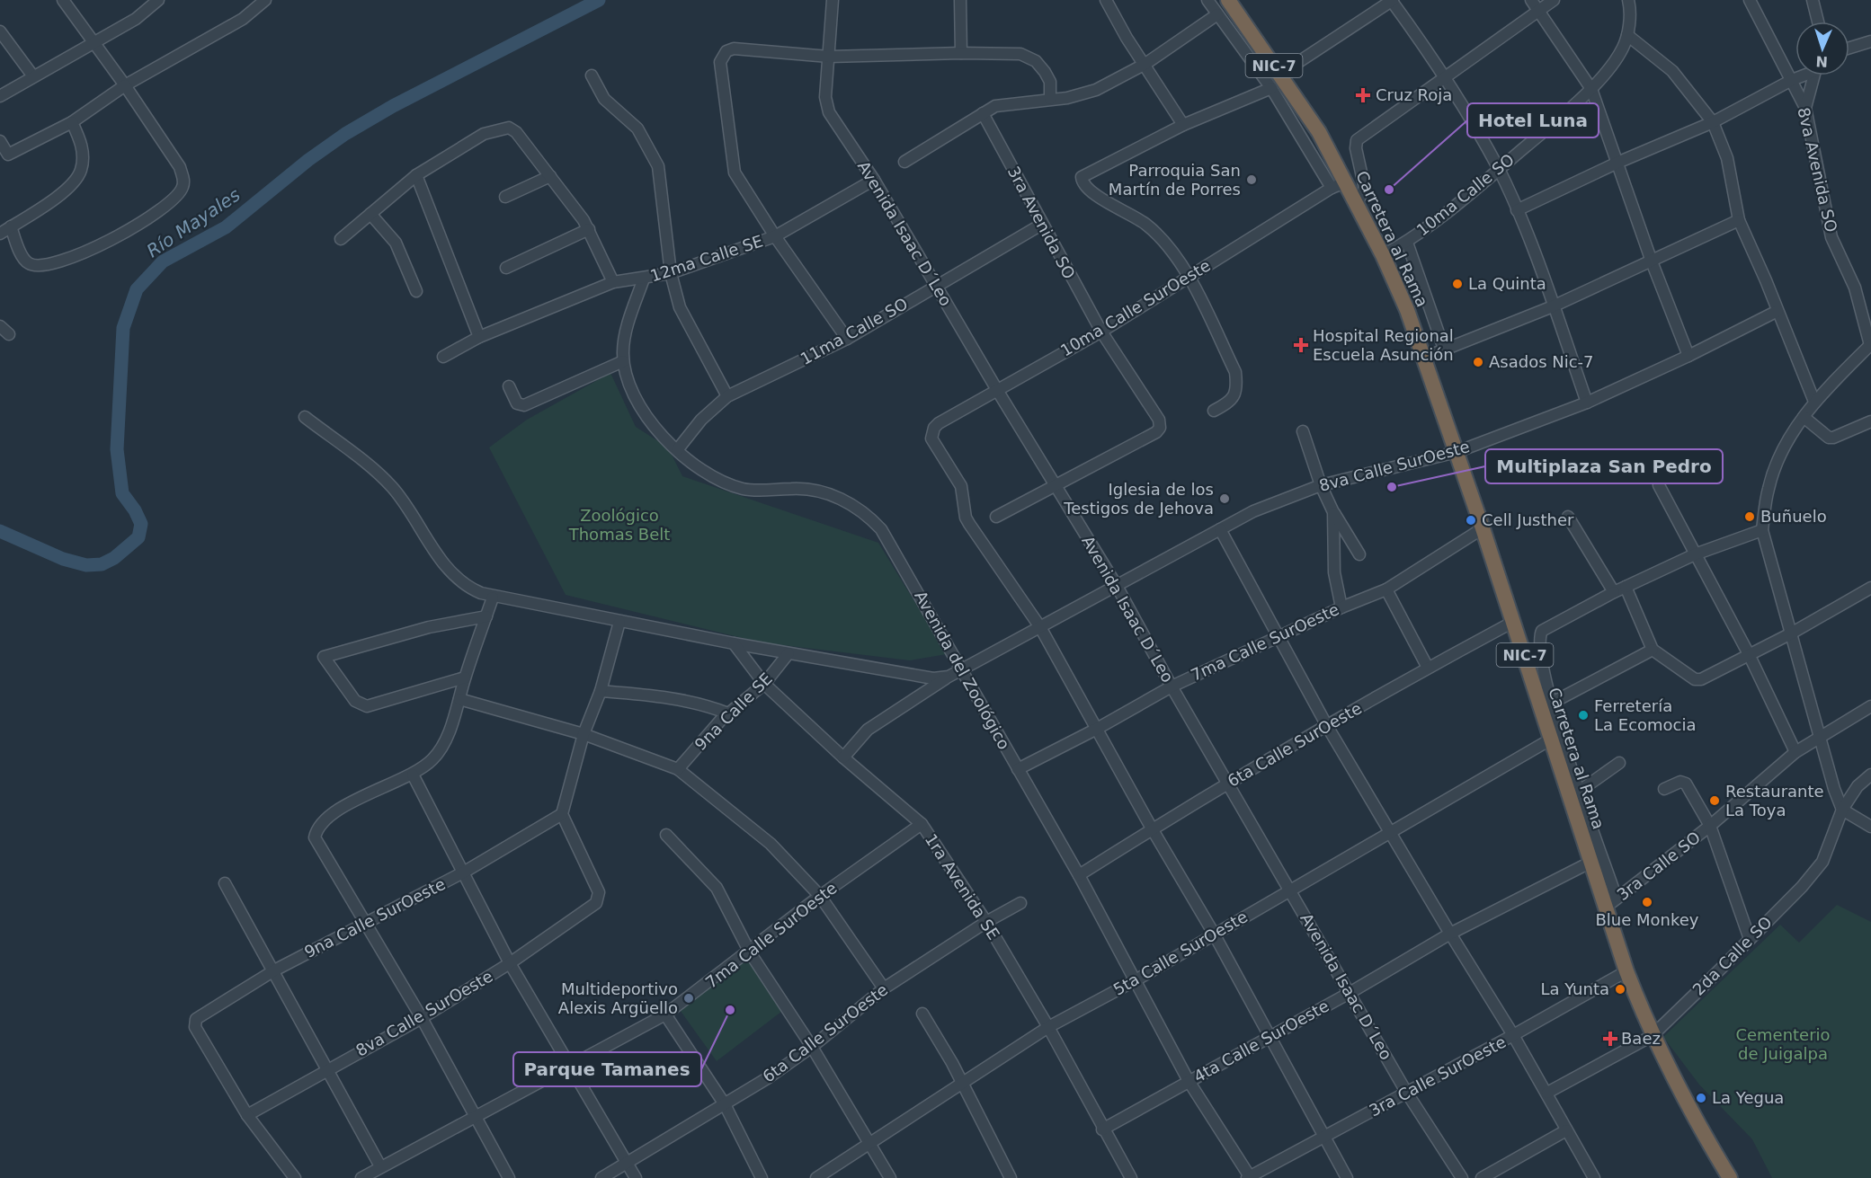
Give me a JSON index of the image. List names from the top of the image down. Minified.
{"streets":{"highway":["NIC-7","Carretera al Rama"],"street":["8va Avenida SO","10ma Calle SO","3ra Avenida SO","Avenida Isaac D´Leo","12ma Calle SE","10ma Calle SurOeste","11ma Calle SO","8va Calle SurOeste","7ma Calle SurOeste","Avenida del Zoológico","9na Calle SE","6ta Calle SurOeste","3ra Calle SO","1ra Avenida SE","9na Calle SurOeste","5ta Calle SurOeste","2da Calle SO","4ta Calle SurOeste","3ra Calle SurOeste"]},"crossings":[["10ma Calle SO","Carretera al Rama"],["3ra Avenida SO","Avenida Isaac D´Leo"],["3ra Avenida SO","10ma Calle SurOeste"],["3ra Avenida SO","11ma Calle SO"],["Avenida Isaac D´Leo","12ma Calle SE"],["Avenida Isaac D´Leo","10ma Calle SurOeste"],["Avenida Isaac D´Leo","11ma Calle SO"],["Avenida Isaac D´Leo","8va Calle SurOeste"],["Avenida Isaac D´Leo","7ma Calle SurOeste"],["Avenida Isaac D´Leo","6ta Calle SurOeste"],["Avenida Isaac D´Leo","5ta Calle SurOeste"],["Avenida Isaac D´Leo","4ta Calle SurOeste"],["Avenida Isaac D´Leo","3ra Calle SurOeste"],["Carretera al Rama","10ma Calle SurOeste"],["Carretera al Rama","8va Calle SurOeste"],["Carretera al Rama","7ma Calle SurOeste"],["Carretera al Rama","6ta Calle SurOeste"],["Carretera al Rama","3ra Calle SO"],["Carretera al Rama","5ta Calle SurOeste"],["Carretera al Rama","2da Calle SO"],["Carretera al Rama","4ta Calle SurOeste"],["Carretera al Rama","3ra Calle SurOeste"],["12ma Calle SE","Avenida del Zoológico"],["10ma Calle SurOeste","8va Calle SurOeste"],["11ma Calle SO","Avenida del Zoológico"],["8va Calle SurOeste","Avenida del Zoológico"],["8va Calle SurOeste","1ra Avenida SE"],["8va Calle SurOeste","9na Calle SurOeste"],["7ma Calle SurOeste","Avenida del Zoológico"],["7ma Calle SurOeste","1ra Avenida SE"],["Avenida del Zoológico","6ta Calle SurOeste"],["Avenida del Zoológico","5ta Calle SurOeste"],["Avenida del Zoológico","4ta Calle SurOeste"],["Avenida del Zoológico","3ra Calle SurOeste"],["9na Calle SE","1ra Avenida SE"],["6ta Calle SurOeste","1ra Avenida SE"],["1ra Avenida SE","5ta Calle SurOeste"],["1ra Avenida SE","4ta Calle SurOeste"]],"water":["Río Mayales"],"parks":["Zoológico Thomas Belt","Cementerio de Juigalpa"],"places":{"health":["Cruz Roja","Hospital Regional Escuela Asunción","Baez"],"other":["Parroquia San Martín de Porres","Hotel Luna","La Quinta","Asados Nic-7","Multiplaza San Pedro","Iglesia de los Testigos de Jehova","Buñuelo","Cell Justher","Ferretería La Ecomocia","Restaurante La Toya","Blue Monkey","La Yunta","Multideportivo Alexis Argüello","Parque Tamanes","La Yegua"]},"north":"bottom"}
